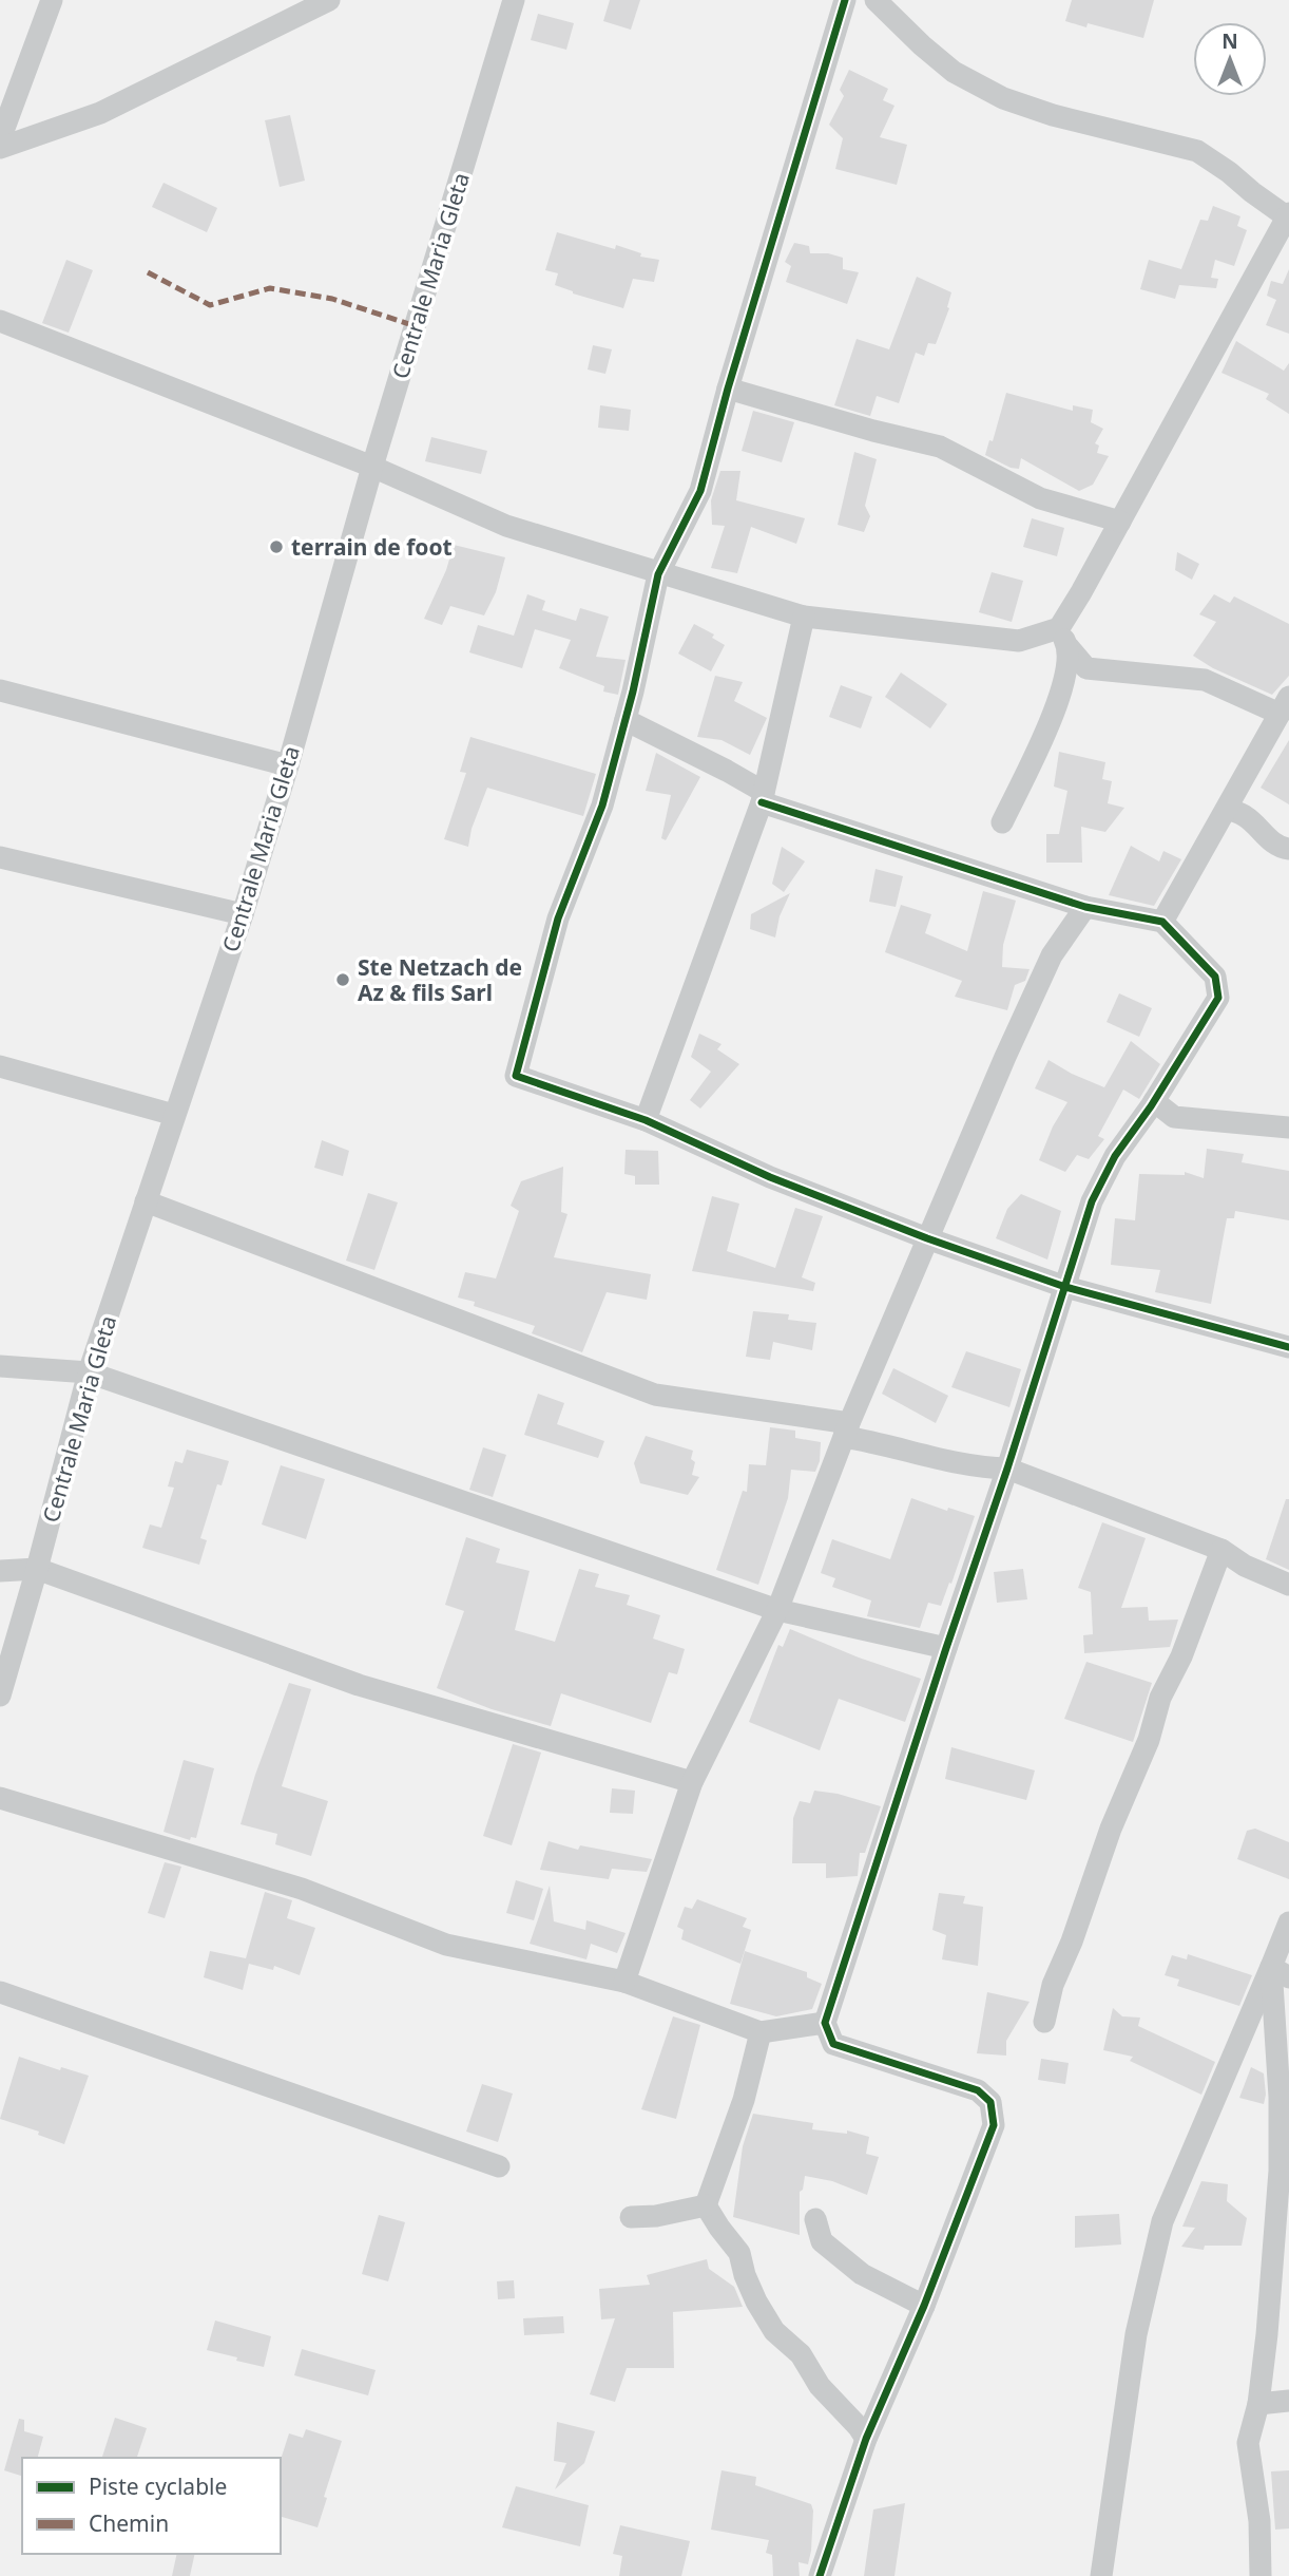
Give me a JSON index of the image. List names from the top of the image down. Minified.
{"streets":{"street":["Centrale Maria Gleta"]},"places":["terrain de foot","Ste Netzach de Az & fils Sarl"],"legend":["Piste cyclable","Chemin"],"north":"top"}
